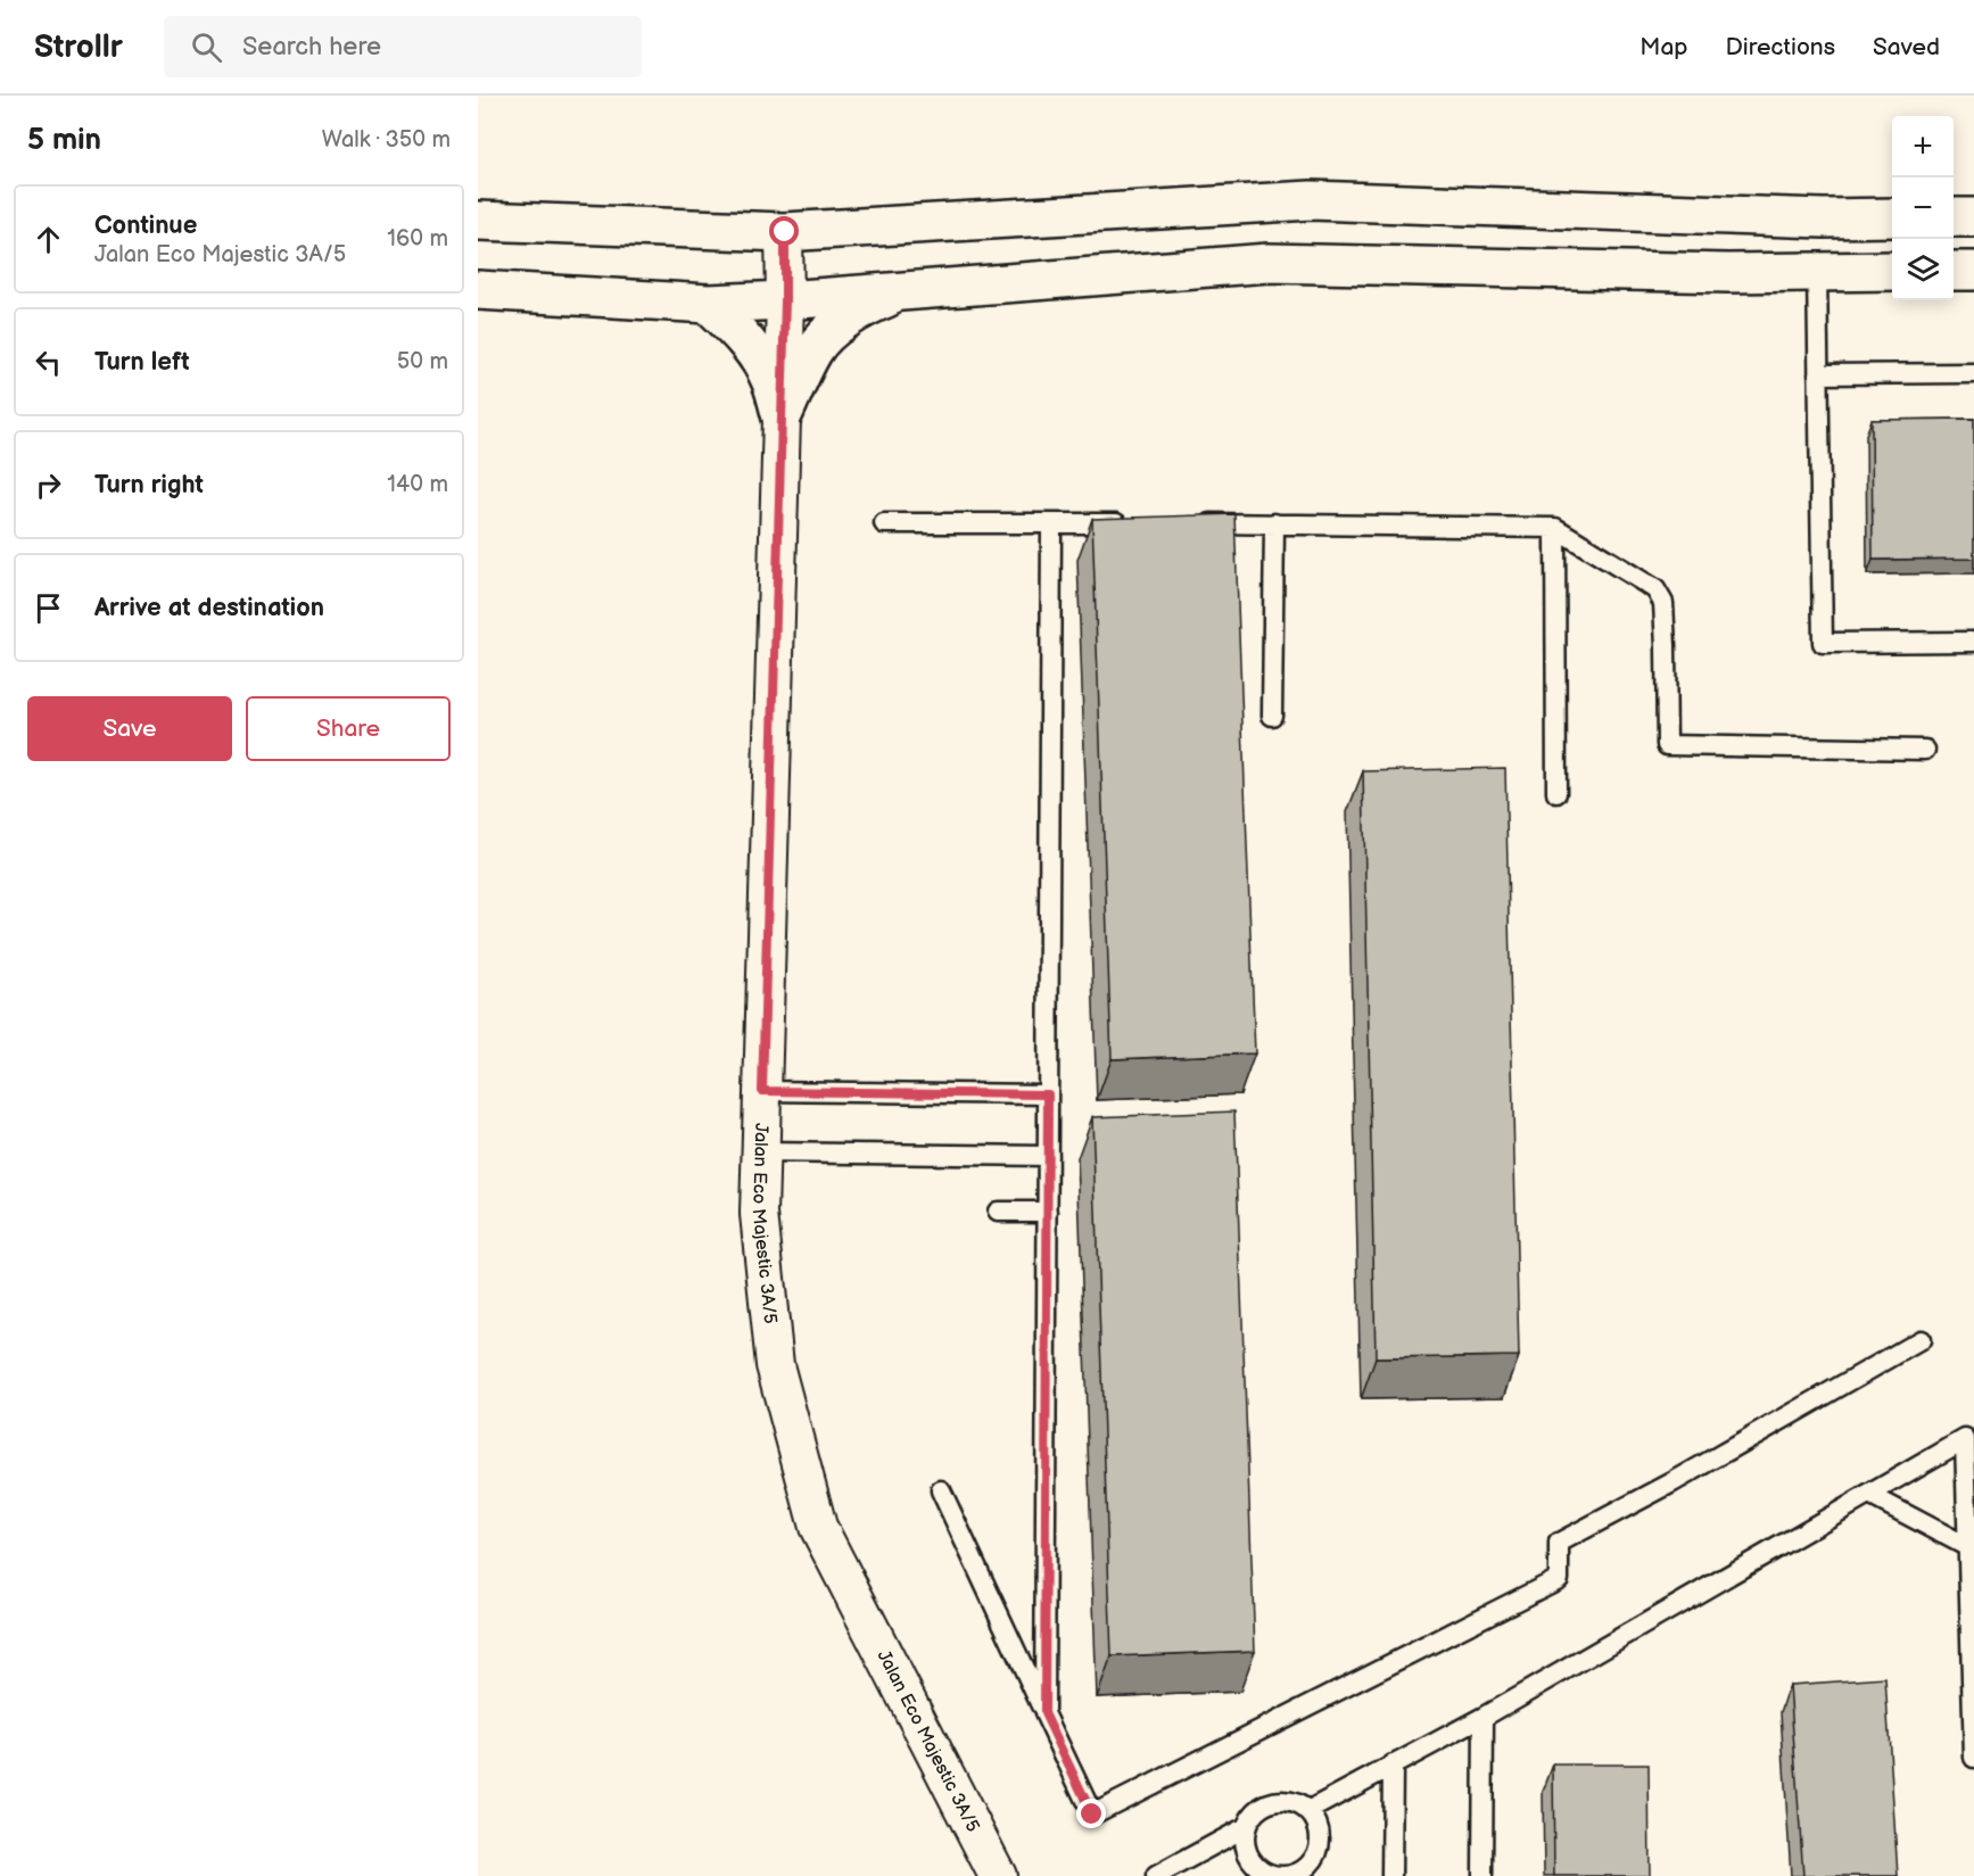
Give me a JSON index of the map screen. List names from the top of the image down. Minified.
{"streets":{"street":["Jalan Eco Majestic 3A/5"]},"page":{"header":"Strollr","search":"Search here","nav":["Map","Directions","Saved"],"heading":["5 min","Walk · 350 m"],"map_buttons":["+","−"],"list":[["Continue","Jalan Eco Majestic 3A/5","160 m"],["Turn left","50 m"],["Turn right","140 m"],"Arrive at destination"],"buttons":["Save","Share"]}}
